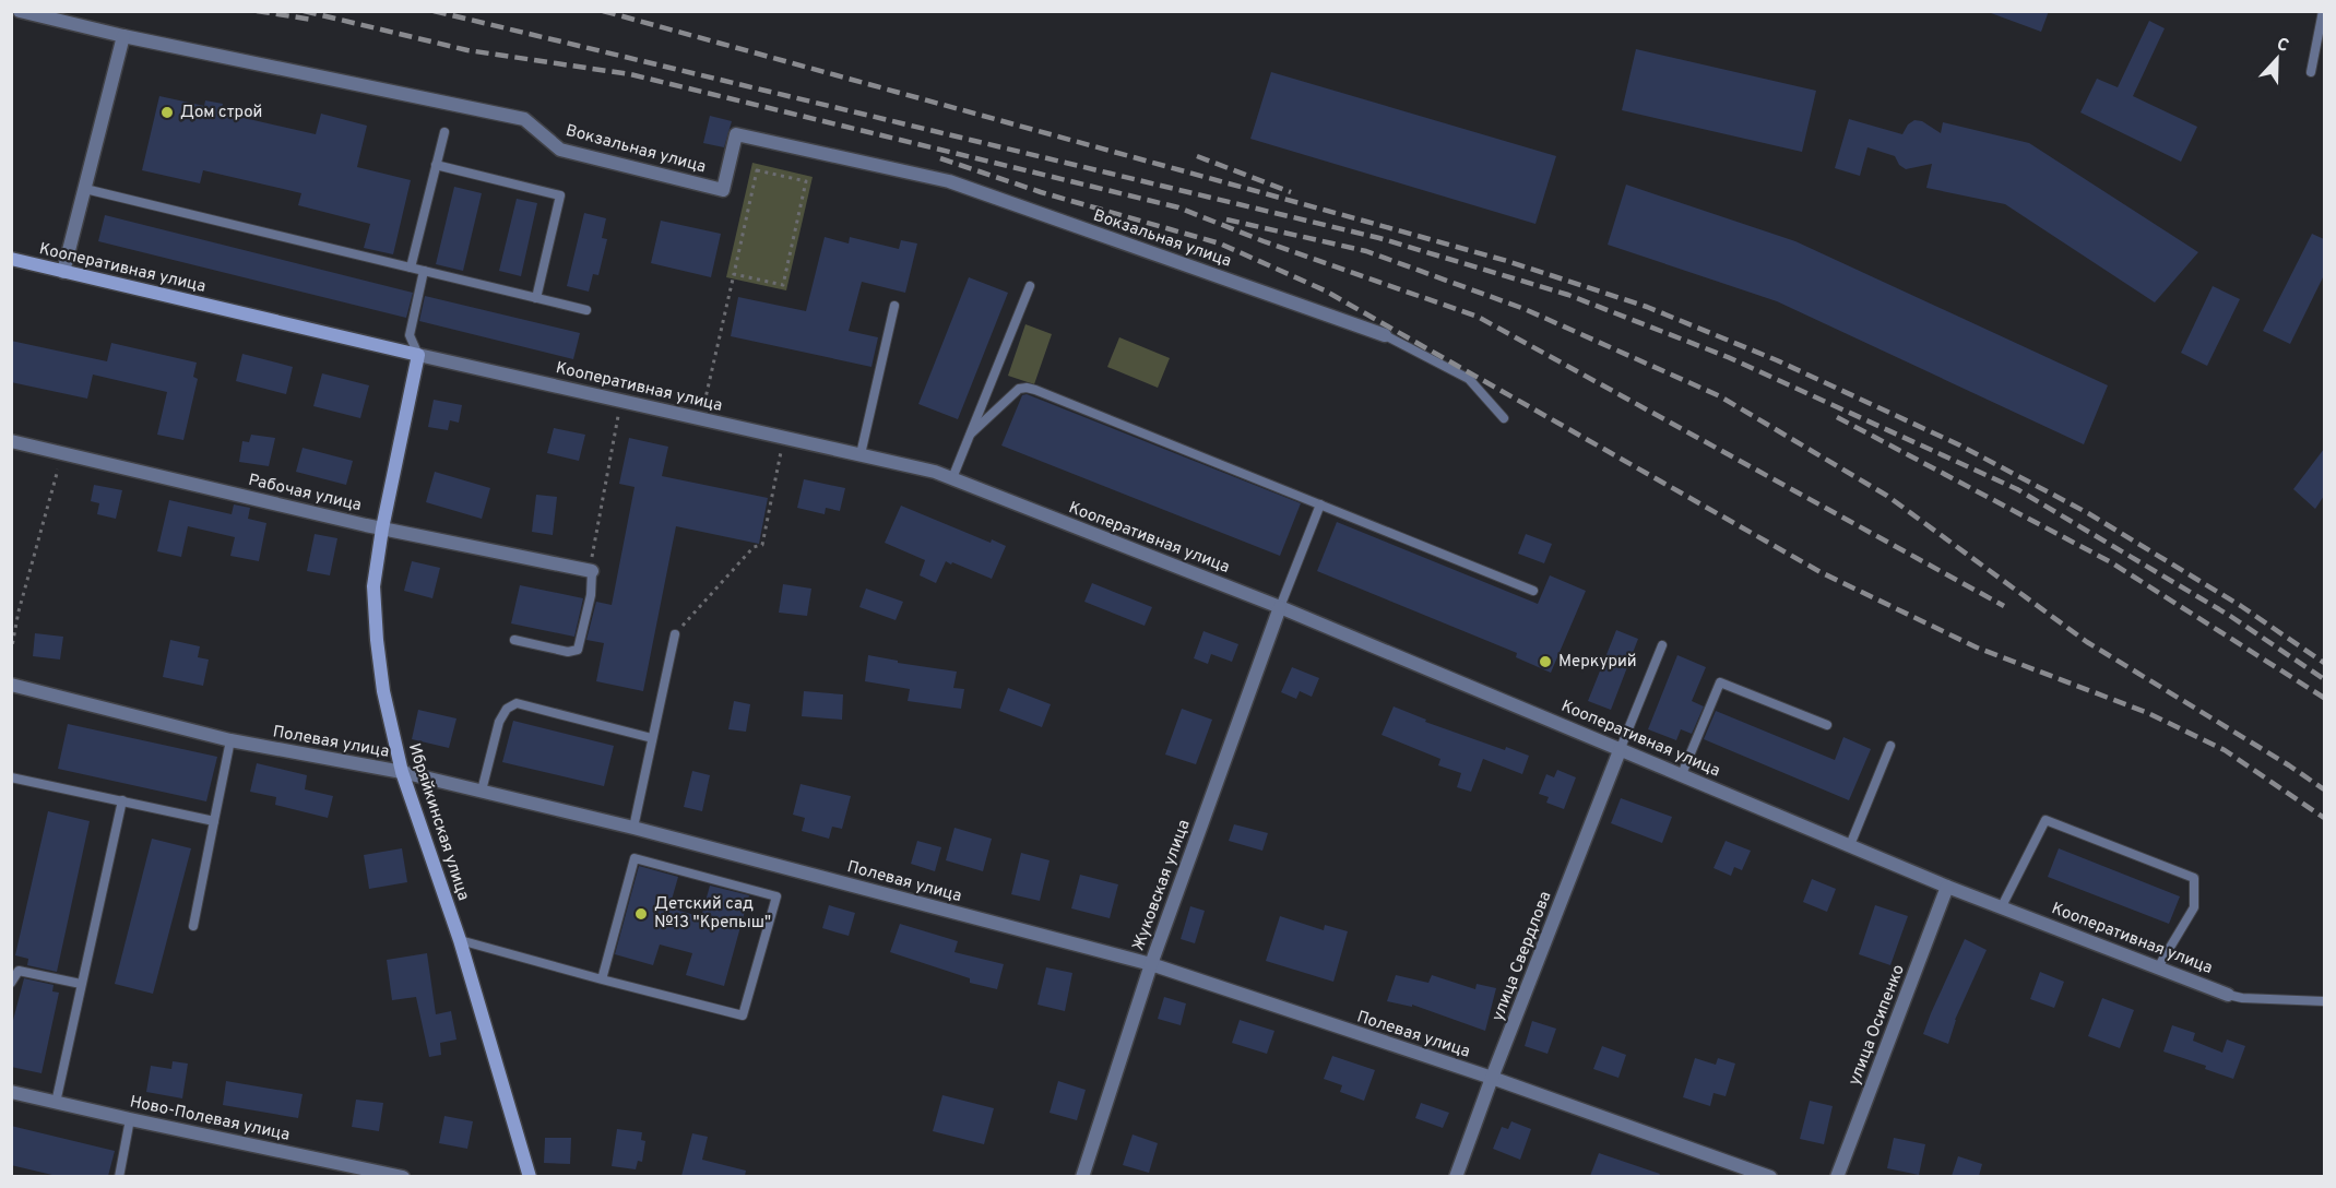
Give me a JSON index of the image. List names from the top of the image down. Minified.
{"streets":{"street":["Вокзальная улица","Кооперативная улица","Рабочая улица","Полевая улица","Ибряйкинская улица","Жуковская улица","улица Свердлова","улица Осипенко","Ново-Полевая улица"]},"crossings":[["Кооперативная улица","Ибряйкинская улица"],["Кооперативная улица","Жуковская улица"],["Кооперативная улица","улица Свердлова"],["Кооперативная улица","улица Осипенко"],["Рабочая улица","Ибряйкинская улица"],["Полевая улица","Ибряйкинская улица"],["Полевая улица","Жуковская улица"],["Полевая улица","улица Свердлова"]],"places":["Дом строй","Меркурий","Детский сад №13 \"Крепыш\""],"north":"top"}
